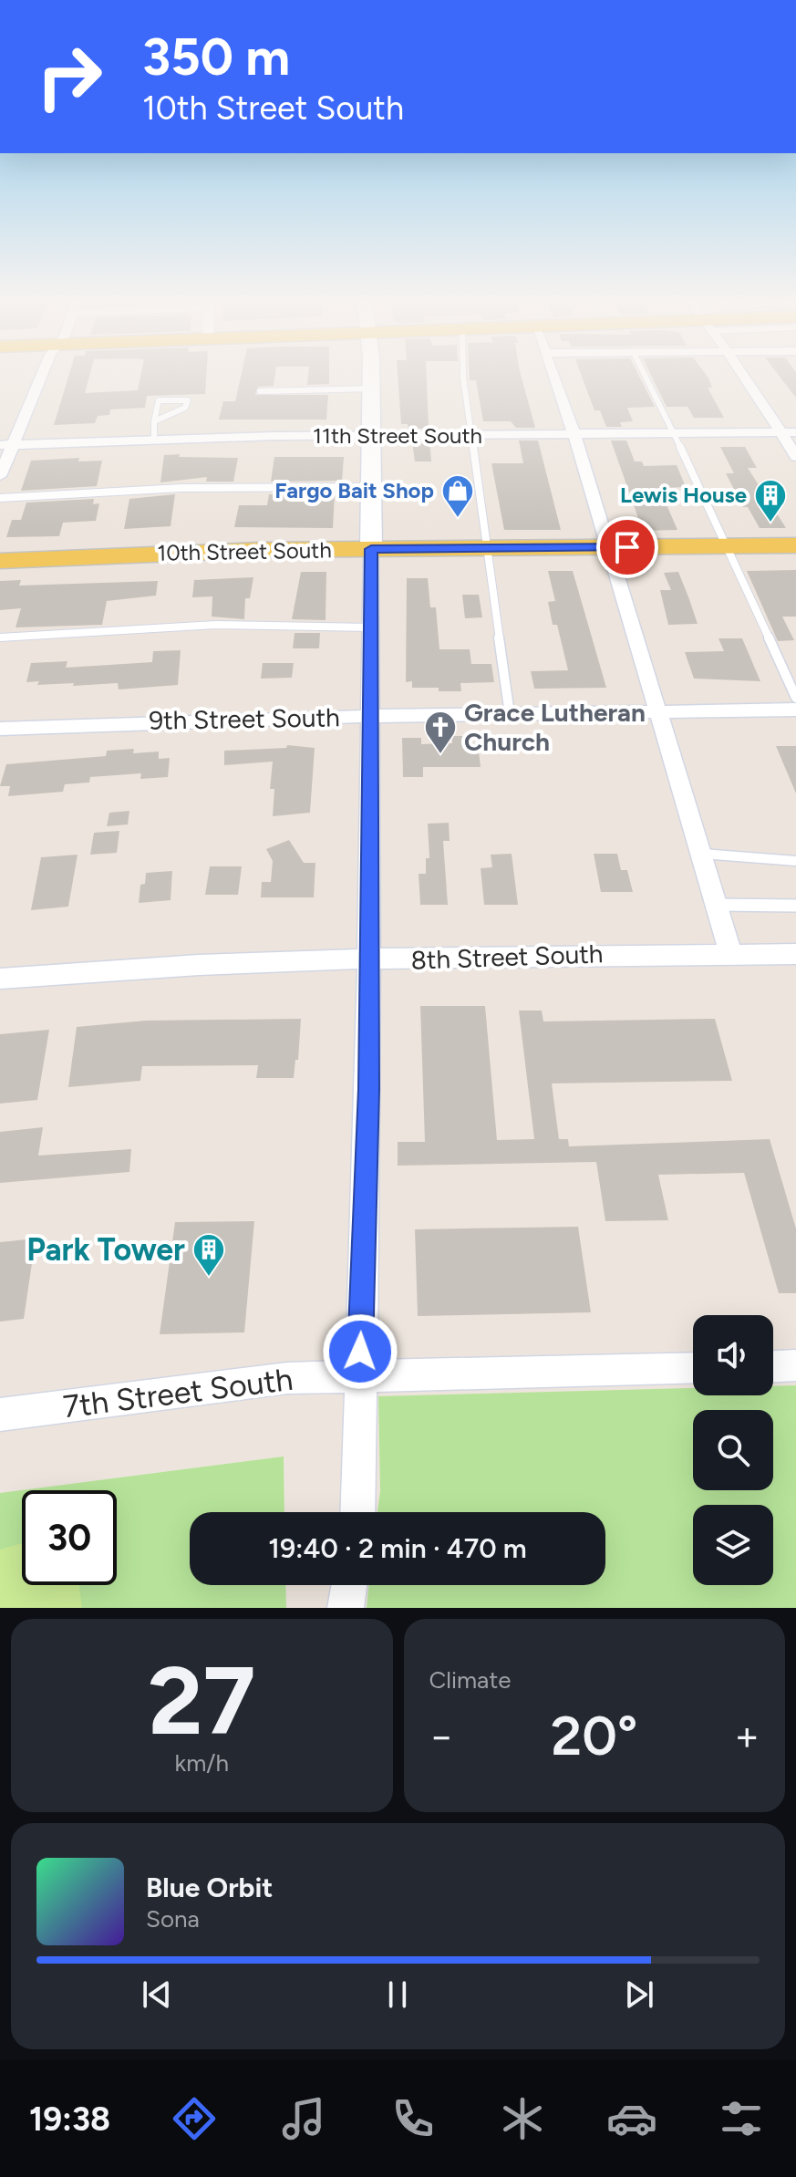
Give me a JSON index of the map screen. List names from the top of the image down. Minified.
{"streets":{"main road":["10th Street South"],"street":["11th Street South","9th Street South","8th Street South","7th Street South"]},"places":{"shop":["Fargo Bait Shop"],"building":["Lewis House","Park Tower"],"church":["Grace Lutheran Church"]},"page":{"turn":["350 m","10th Street South"],"limit":"30","trip":"19:40 · 2 min · 470 m","tile":[["27","km/h"],"Climate"],"heat":["−","20°","+"],"song":["Blue Orbit","Sona"],"tabs":"19:38"}}
